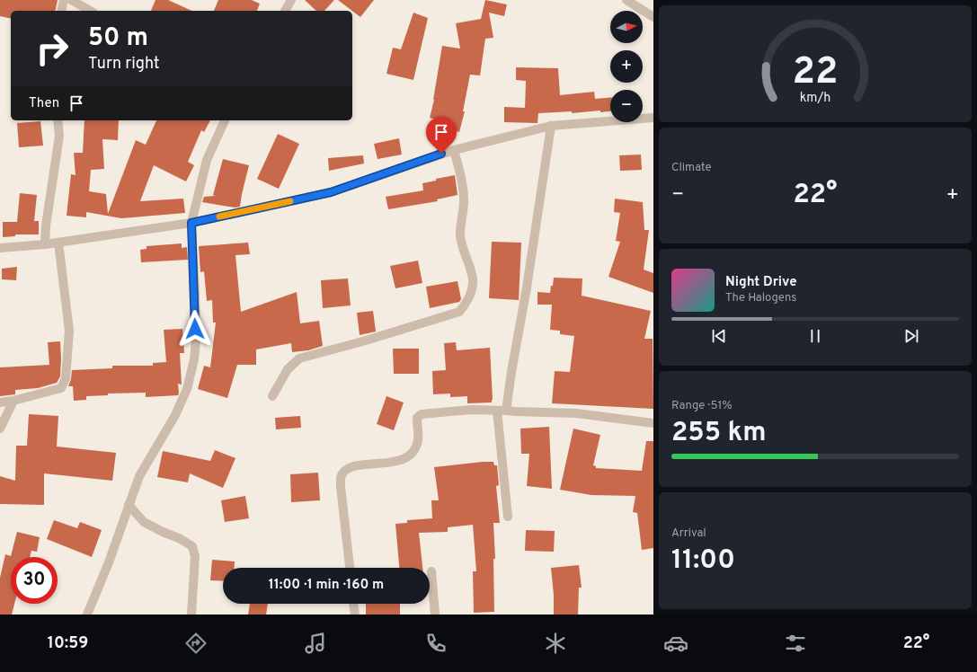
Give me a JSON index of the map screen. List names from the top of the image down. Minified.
{"north":"right","page":{"map_buttons":["+","−"],"turn":["50 m","Turn right"],"then":"Then","tile":["Climate",["Range · 51%","255 km"],["Arrival","11:00"]],"heat":["−","22°","+"],"song":["Night Drive","The Halogens"],"limit":"30","trip":"11:00 · 1 min · 160 m","tabs":["10:59","22°"],"gauge":["22","km/h"]}}
